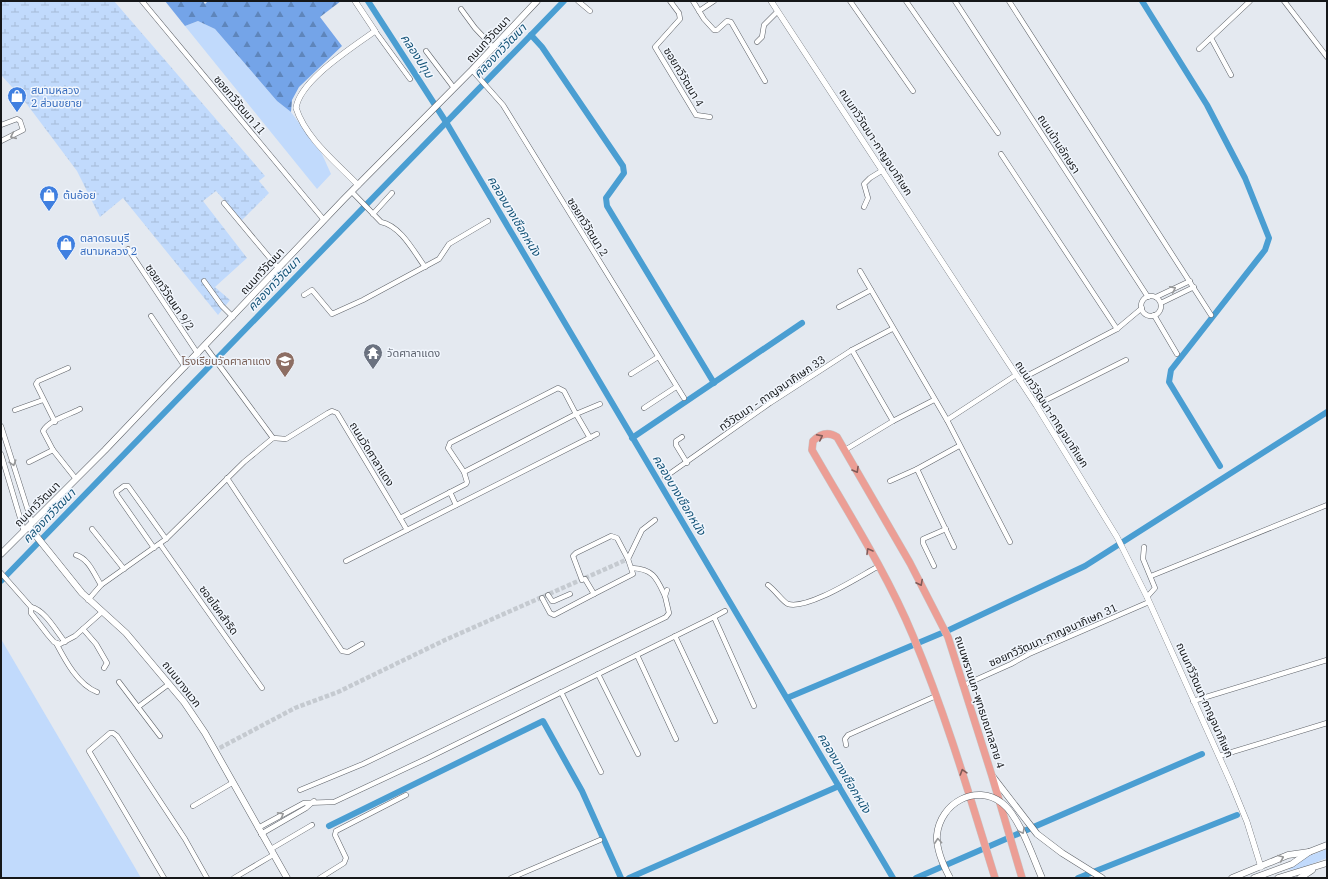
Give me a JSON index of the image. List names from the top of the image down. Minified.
{"streets":{"main road":["ถนนทวีวัฒนา","ถนนบางแวก","ถนนพรานนก-พุทธมณฑลสาย 4"],"street":["ซอยทวีวัฒนา 4","ซอยทวีวัฒนา 11","ถนนทวีวัฒนา-กาญจนาภิเษก","ถนนบ้านอักษรา","ซอยทวีวัฒนา 2","ซอยทวีวัฒนา 9/2","ทวีวัฒนา - กาญจนาภิเษก 33","ถนนวัดศาลาแดง","ซอยโชคสำริด","ซอยทวีวัฒนา-กาญจนาภิเษก 31"]},"crossings":[["ถนนทวีวัฒนา","ซอยทวีวัฒนา 11"],["ถนนทวีวัฒนา","ซอยทวีวัฒนา 2"],["ถนนทวีวัฒนา","ซอยทวีวัฒนา 9/2"],["ถนนทวีวัฒนา","ถนนบางแวก"],["ถนนทวีวัฒนา-กาญจนาภิเษก","ซอยทวีวัฒนา-กาญจนาภิเษก 31"],["ถนนวัดศาลาแดง","ซอยโชคสำริด"],["ถนนวัดศาลาแดง","ถนนบางแวก"],["ซอยทวีวัฒนา-กาญจนาภิเษก 31","ถนนพรานนก-พุทธมณฑลสาย 4"]],"water":["คลองทวีวัฒนา","คลองปทุม","คลองบางเชือกหนัง"],"places":{"shop":["สนามหลวง 2 ส่วนขยาย","ต้นอ้อย","ตลาดธนบุรี สนามหลวง 2"],"temple":["วัดศาลาแดง"],"school or university":["โรงเรียนวัดศาลาแดง"]}}
